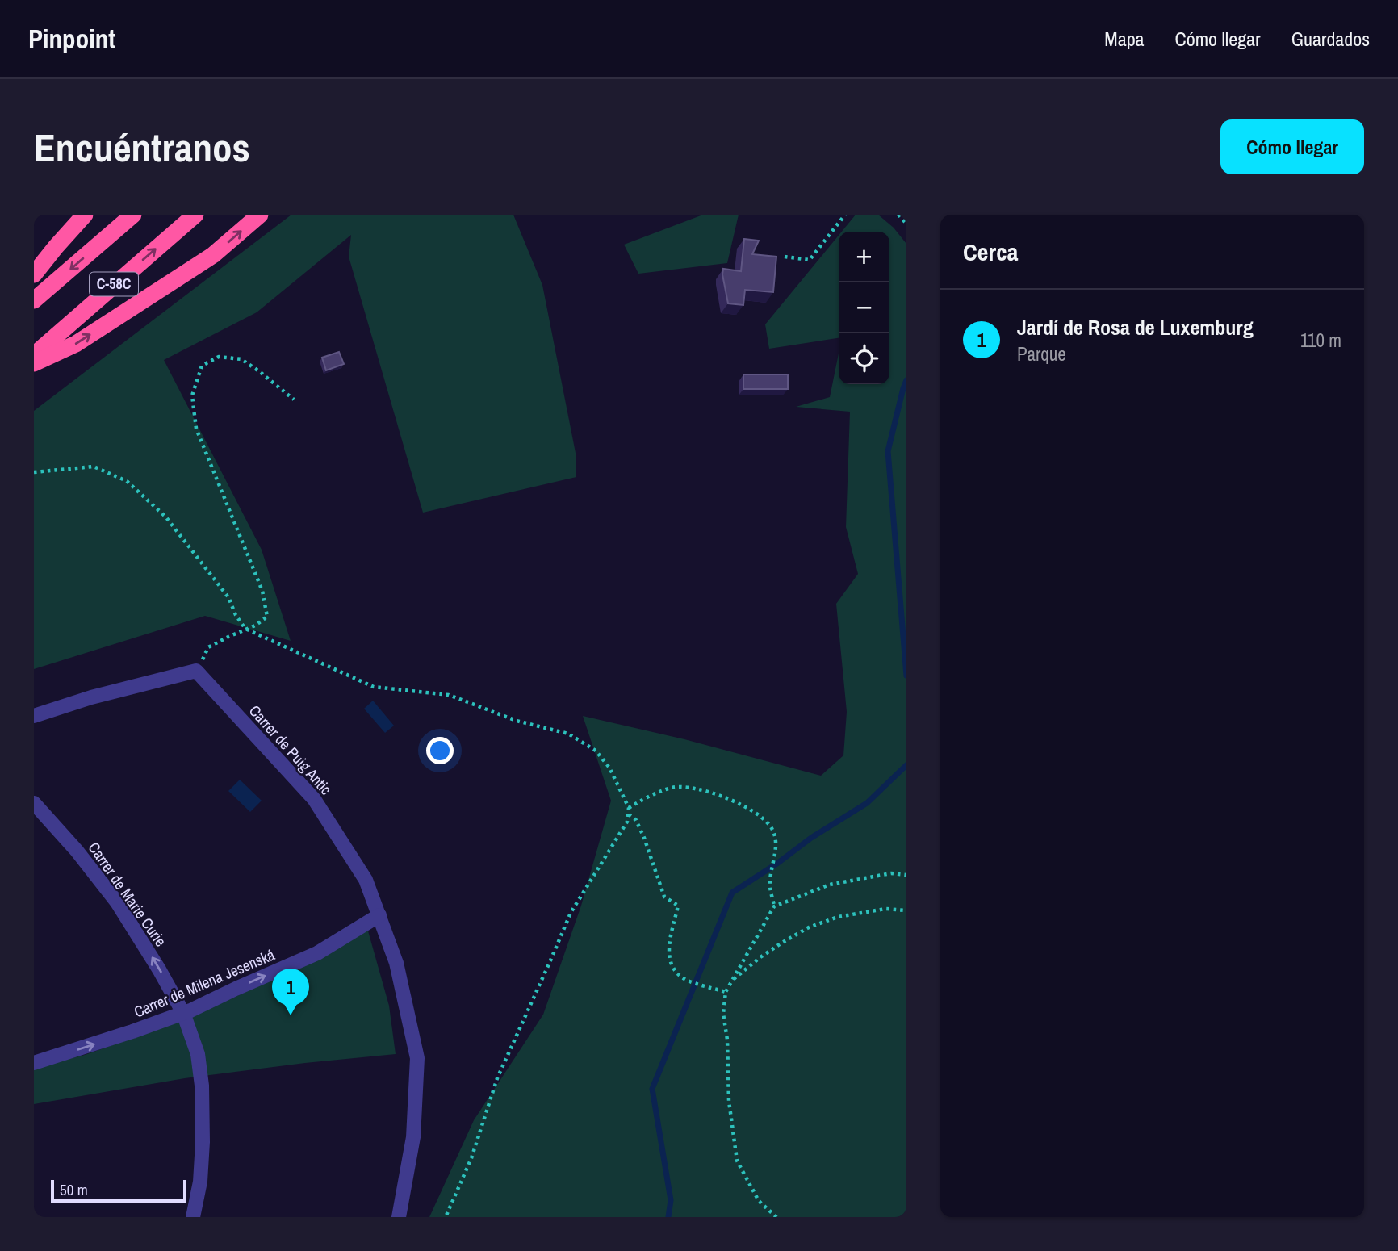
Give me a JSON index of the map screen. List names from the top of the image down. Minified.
{"streets":{"highway":["C-58C"],"street":["Carrer de Puig Antic","Carrer de Marie Curie","Carrer de Milena Jesenská"]},"crossings":[["Carrer de Puig Antic","Carrer de Milena Jesenská"],["Carrer de Marie Curie","Carrer de Milena Jesenská"]],"one_way":["Carrer de Marie Curie","Carrer de Milena Jesenská"],"scale_bar":"50 m","page":{"header":"Pinpoint","nav":["Mapa","Cómo llegar","Guardados"],"buttons":"Cómo llegar","title":"Encuéntranos","heading":"Cerca","map_buttons":["+","−"],"list":[{"mark":"1","name":"Jardí de Rosa de Luxemburg","note":"Parque","value":"110 m"}],"pins":"1","scale":"50 m"}}
